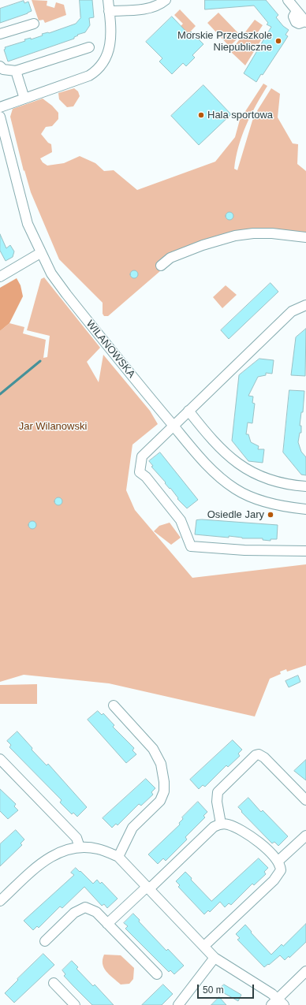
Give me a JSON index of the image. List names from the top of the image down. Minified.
{"streets":{"street":["WILANOWSKA"]},"parks":["Jar Wilanowski"],"places":["Morskie Przedszkole Niepubliczne","Hala sportowa","Osiedle Jary"],"scale_bar":"50 m"}
